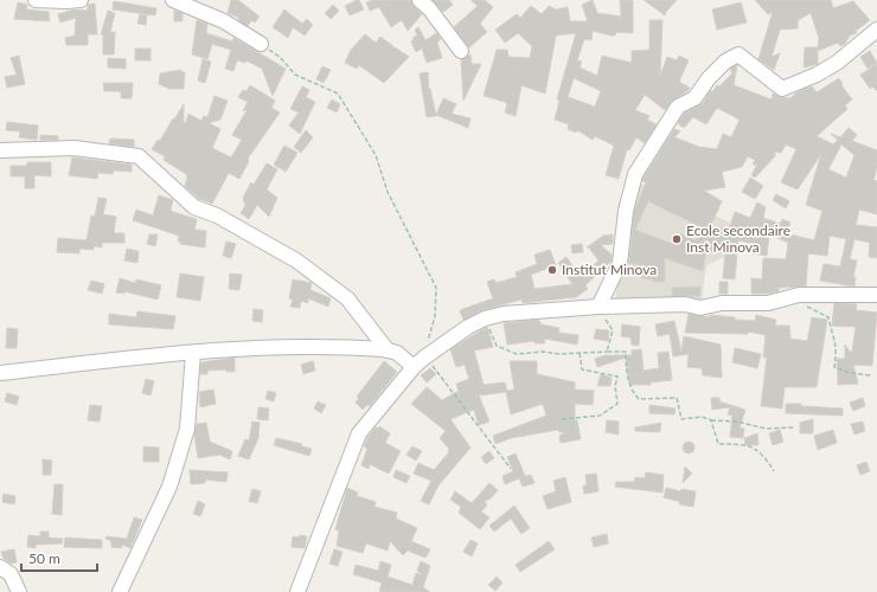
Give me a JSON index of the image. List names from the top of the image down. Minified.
{"places":["Ecole secondaire Inst Minova","Institut Minova"],"scale_bar":"50 m"}
